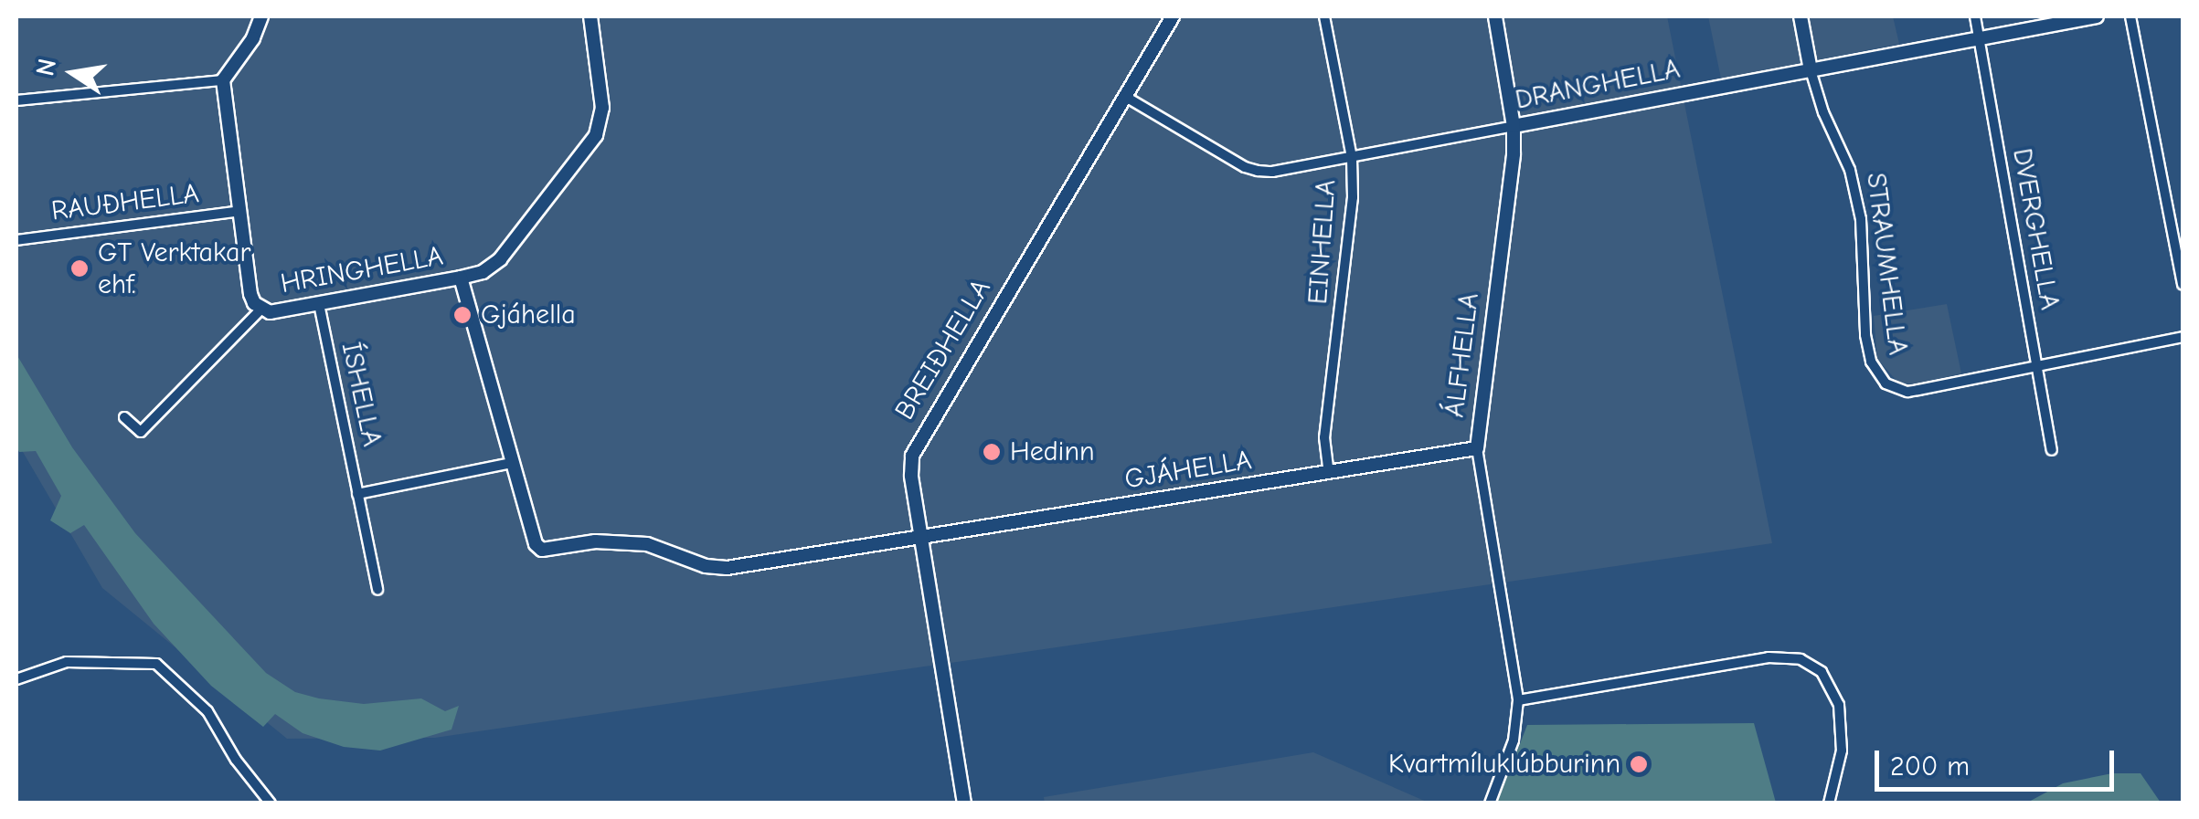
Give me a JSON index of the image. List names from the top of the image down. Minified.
{"streets":{"street":["DRANGHELLA","RAUÐHELLA","DVERGHELLA","EINHELLA","STRAUMHELLA","HRINGHELLA","BREIÐHELLA","ÁLFHELLA","ÍSHELLA","GJÁHELLA"]},"crossings":[["DRANGHELLA","DVERGHELLA"],["DRANGHELLA","EINHELLA"],["DRANGHELLA","STRAUMHELLA"],["DRANGHELLA","BREIÐHELLA"],["DRANGHELLA","ÁLFHELLA"],["RAUÐHELLA","HRINGHELLA"],["DVERGHELLA","STRAUMHELLA"],["EINHELLA","GJÁHELLA"],["HRINGHELLA","ÍSHELLA"],["HRINGHELLA","GJÁHELLA"],["BREIÐHELLA","GJÁHELLA"],["ÁLFHELLA","GJÁHELLA"]],"places":["GT Verktakar ehf.","Gjáhella","Hedinn","Kvartmíluklúbburinn"],"scale_bar":"200 m","north":"left"}
